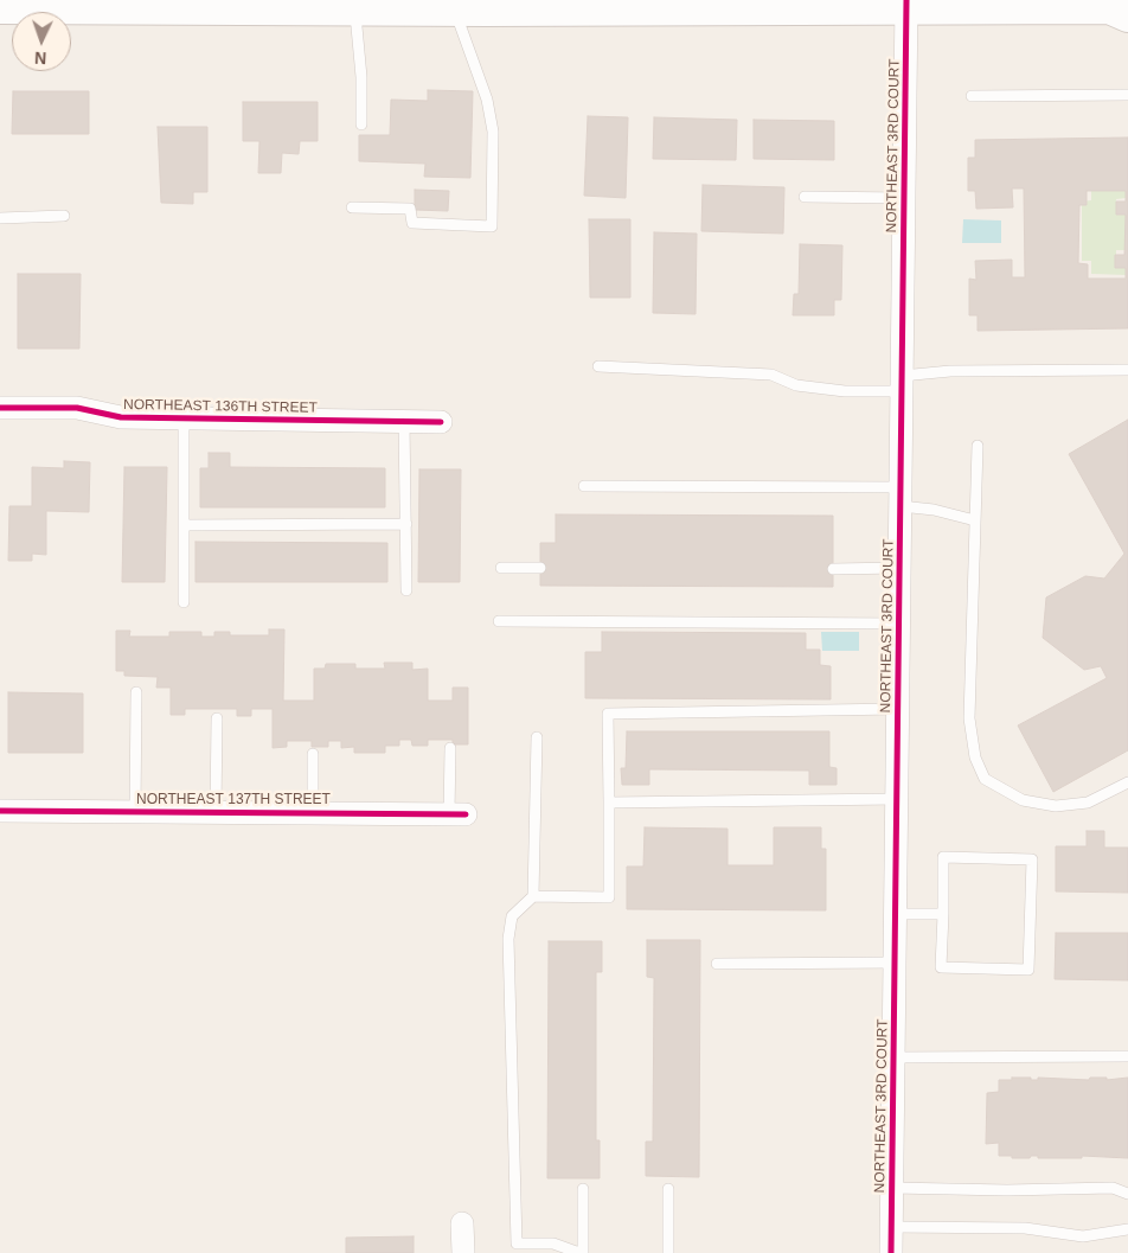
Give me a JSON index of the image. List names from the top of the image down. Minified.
{"streets":{"street":["NORTHEAST 3RD COURT","NORTHEAST 136TH STREET","NORTHEAST 137TH STREET"]},"north":"bottom"}
